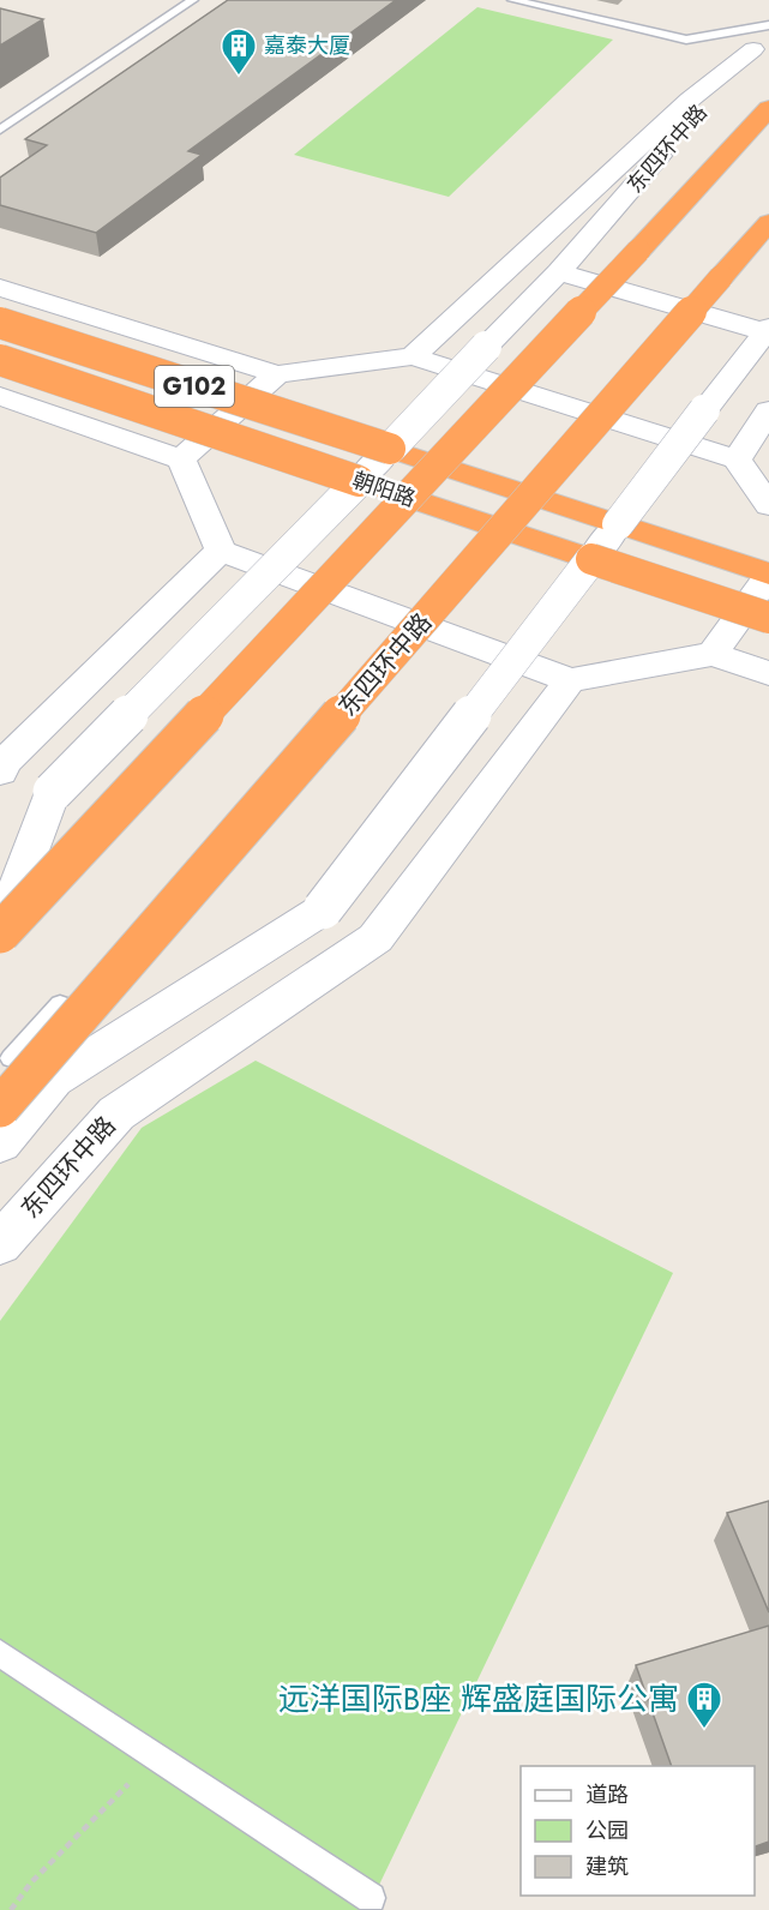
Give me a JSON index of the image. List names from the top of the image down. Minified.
{"streets":{"highway":["东四环中路","G102","朝阳路"]},"crossings":[["东四环中路","朝阳路"]],"places":{"building":["嘉泰大厦","远洋国际B座 辉盛庭国际公寓"]},"legend":["道路","公园","建筑"]}
